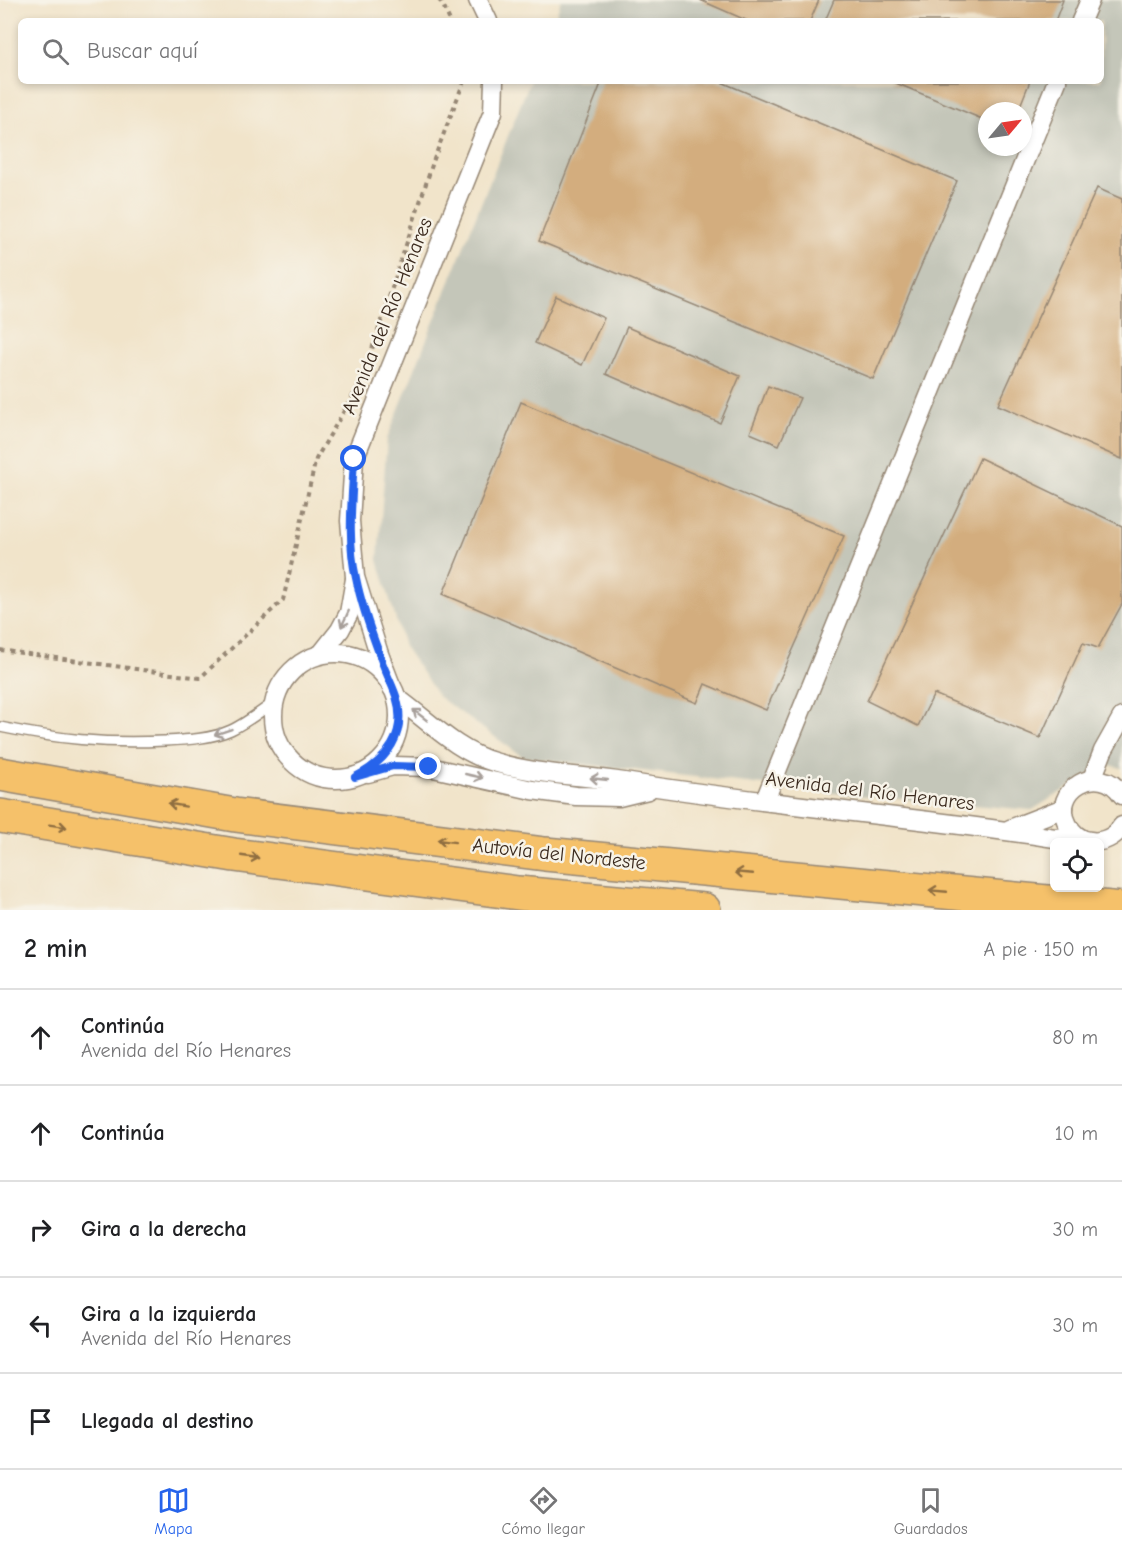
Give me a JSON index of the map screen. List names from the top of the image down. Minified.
{"streets":{"highway":["Autovía del Nordeste"],"street":["Avenida del Río Henares"]},"north":"top right","page":{"search":"Buscar aquí","heading":["2 min","A pie · 150 m"],"list":[["Continúa","Avenida del Río Henares","80 m"],["Continúa","10 m"],["Gira a la derecha","30 m"],["Gira a la izquierda","Avenida del Río Henares","30 m"],"Llegada al destino"],"nav":["Mapa","Cómo llegar","Guardados"]}}
